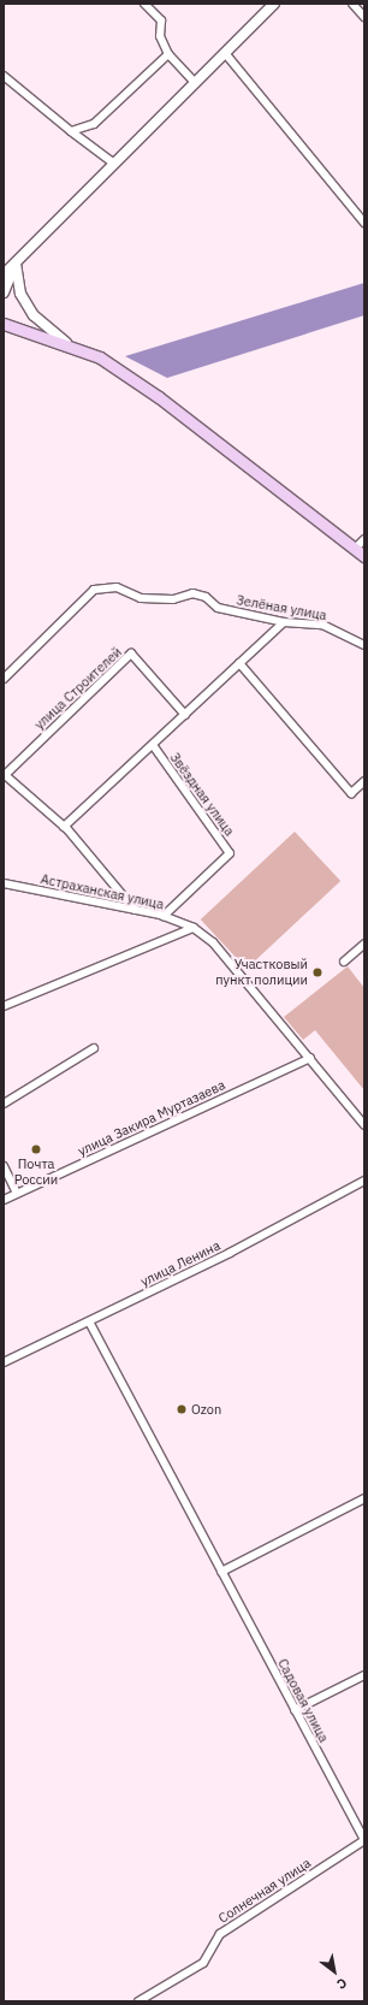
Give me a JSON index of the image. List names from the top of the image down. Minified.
{"streets":{"street":["Зелёная улица","улица Строителей","Звёздная улица","Астраханская улица","улица Закира Муртазаева","улица Ленина","Садовая улица","Солнечная улица"]},"crossings":[["Звёздная улица","Астраханская улица"],["Астраханская улица","улица Закира Муртазаева"],["улица Ленина","Садовая улица"],["Садовая улица","Солнечная улица"]],"places":["Участковый пункт полиции","Почта России","Ozon"],"north":"bottom right"}
